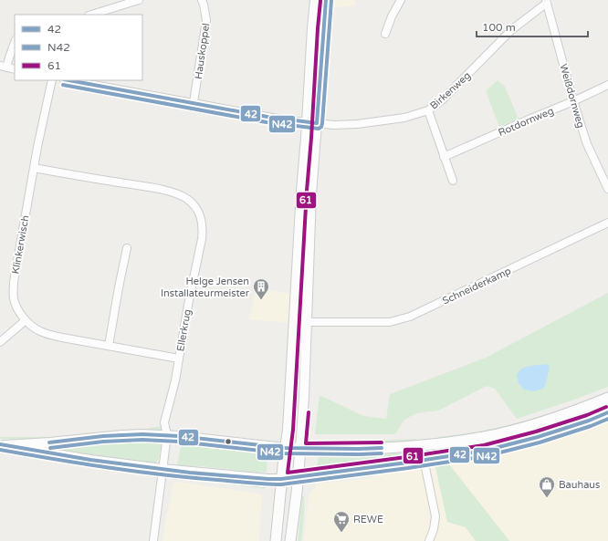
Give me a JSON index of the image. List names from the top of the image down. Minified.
{"streets":{"street":["Hauskoppel","Birkenweg","Weißdornweg","Rotdornweg","Klinkerwisch","Schneiderkamp","Ellerkrug"]},"crossings":[["Hauskoppel","Birkenweg"],["Birkenweg","Weißdornweg"],["Weißdornweg","Rotdornweg"],["Klinkerwisch","Ellerkrug"]],"places":{"building":["Helge Jensen Installateurmeister"],"shop":["Bauhaus"],"supermarket":["REWE"]},"lines":["transit line 42","transit line N42","transit line 61"],"legend":["42","N42","61"],"scale_bar":"100 m"}
